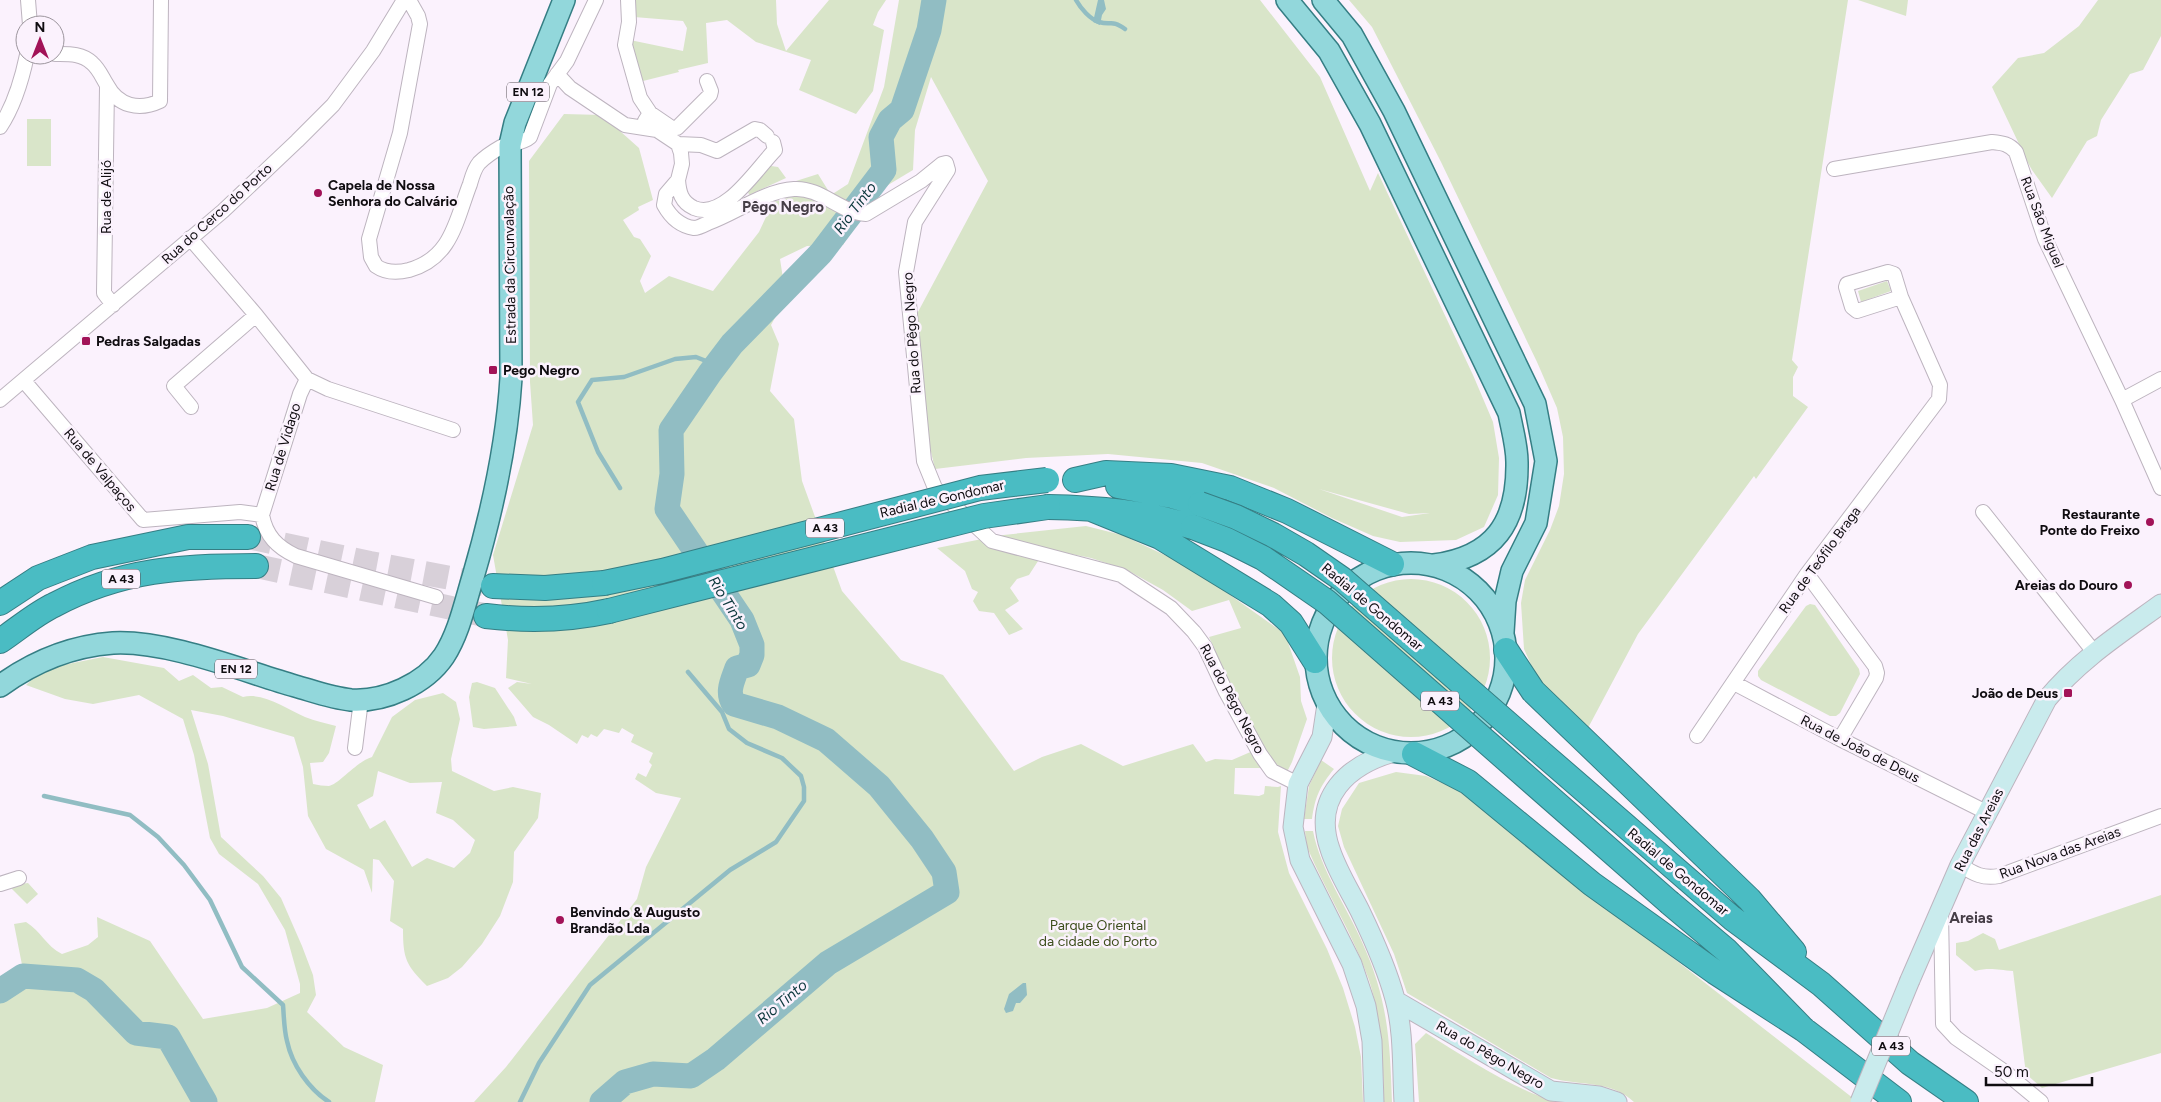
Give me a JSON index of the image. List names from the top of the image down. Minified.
{"streets":{"highway":["Radial de Gondomar","A 43"],"main road":["EN 12","Estrada da Circunvalação"],"street":["Rua de Alijó","Rua do Cerco do Porto","Rua São Miguel","Rua do Pêgo Negro","Rua de Vidago","Rua de Valpaços","Rua de Teófilo Braga","Rua de João de Deus","Rua das Areias","Rua Nova das Areias"]},"crossings":[["Rua de Alijó","Rua do Cerco do Porto"],["Rua do Cerco do Porto","Rua de Valpaços"],["Rua de Vidago","Rua de Valpaços"],["Rua de Teófilo Braga","Rua de João de Deus"],["Rua de João de Deus","Rua das Areias"],["Rua das Areias","Rua Nova das Areias"]],"districts":["Pêgo Negro","Areias"],"water":["Rio Tinto"],"parks":["Parque Oriental da cidade do Porto"],"places":{"other":["Capela de Nossa Senhora do Calvário","Restaurante Ponte do Freixo","Areias do Douro","Benvindo & Augusto Brandão Lda"],"transit":["Pedras Salgadas","Pego Negro","João de Deus"]},"scale_bar":"50 m","north":"top"}
